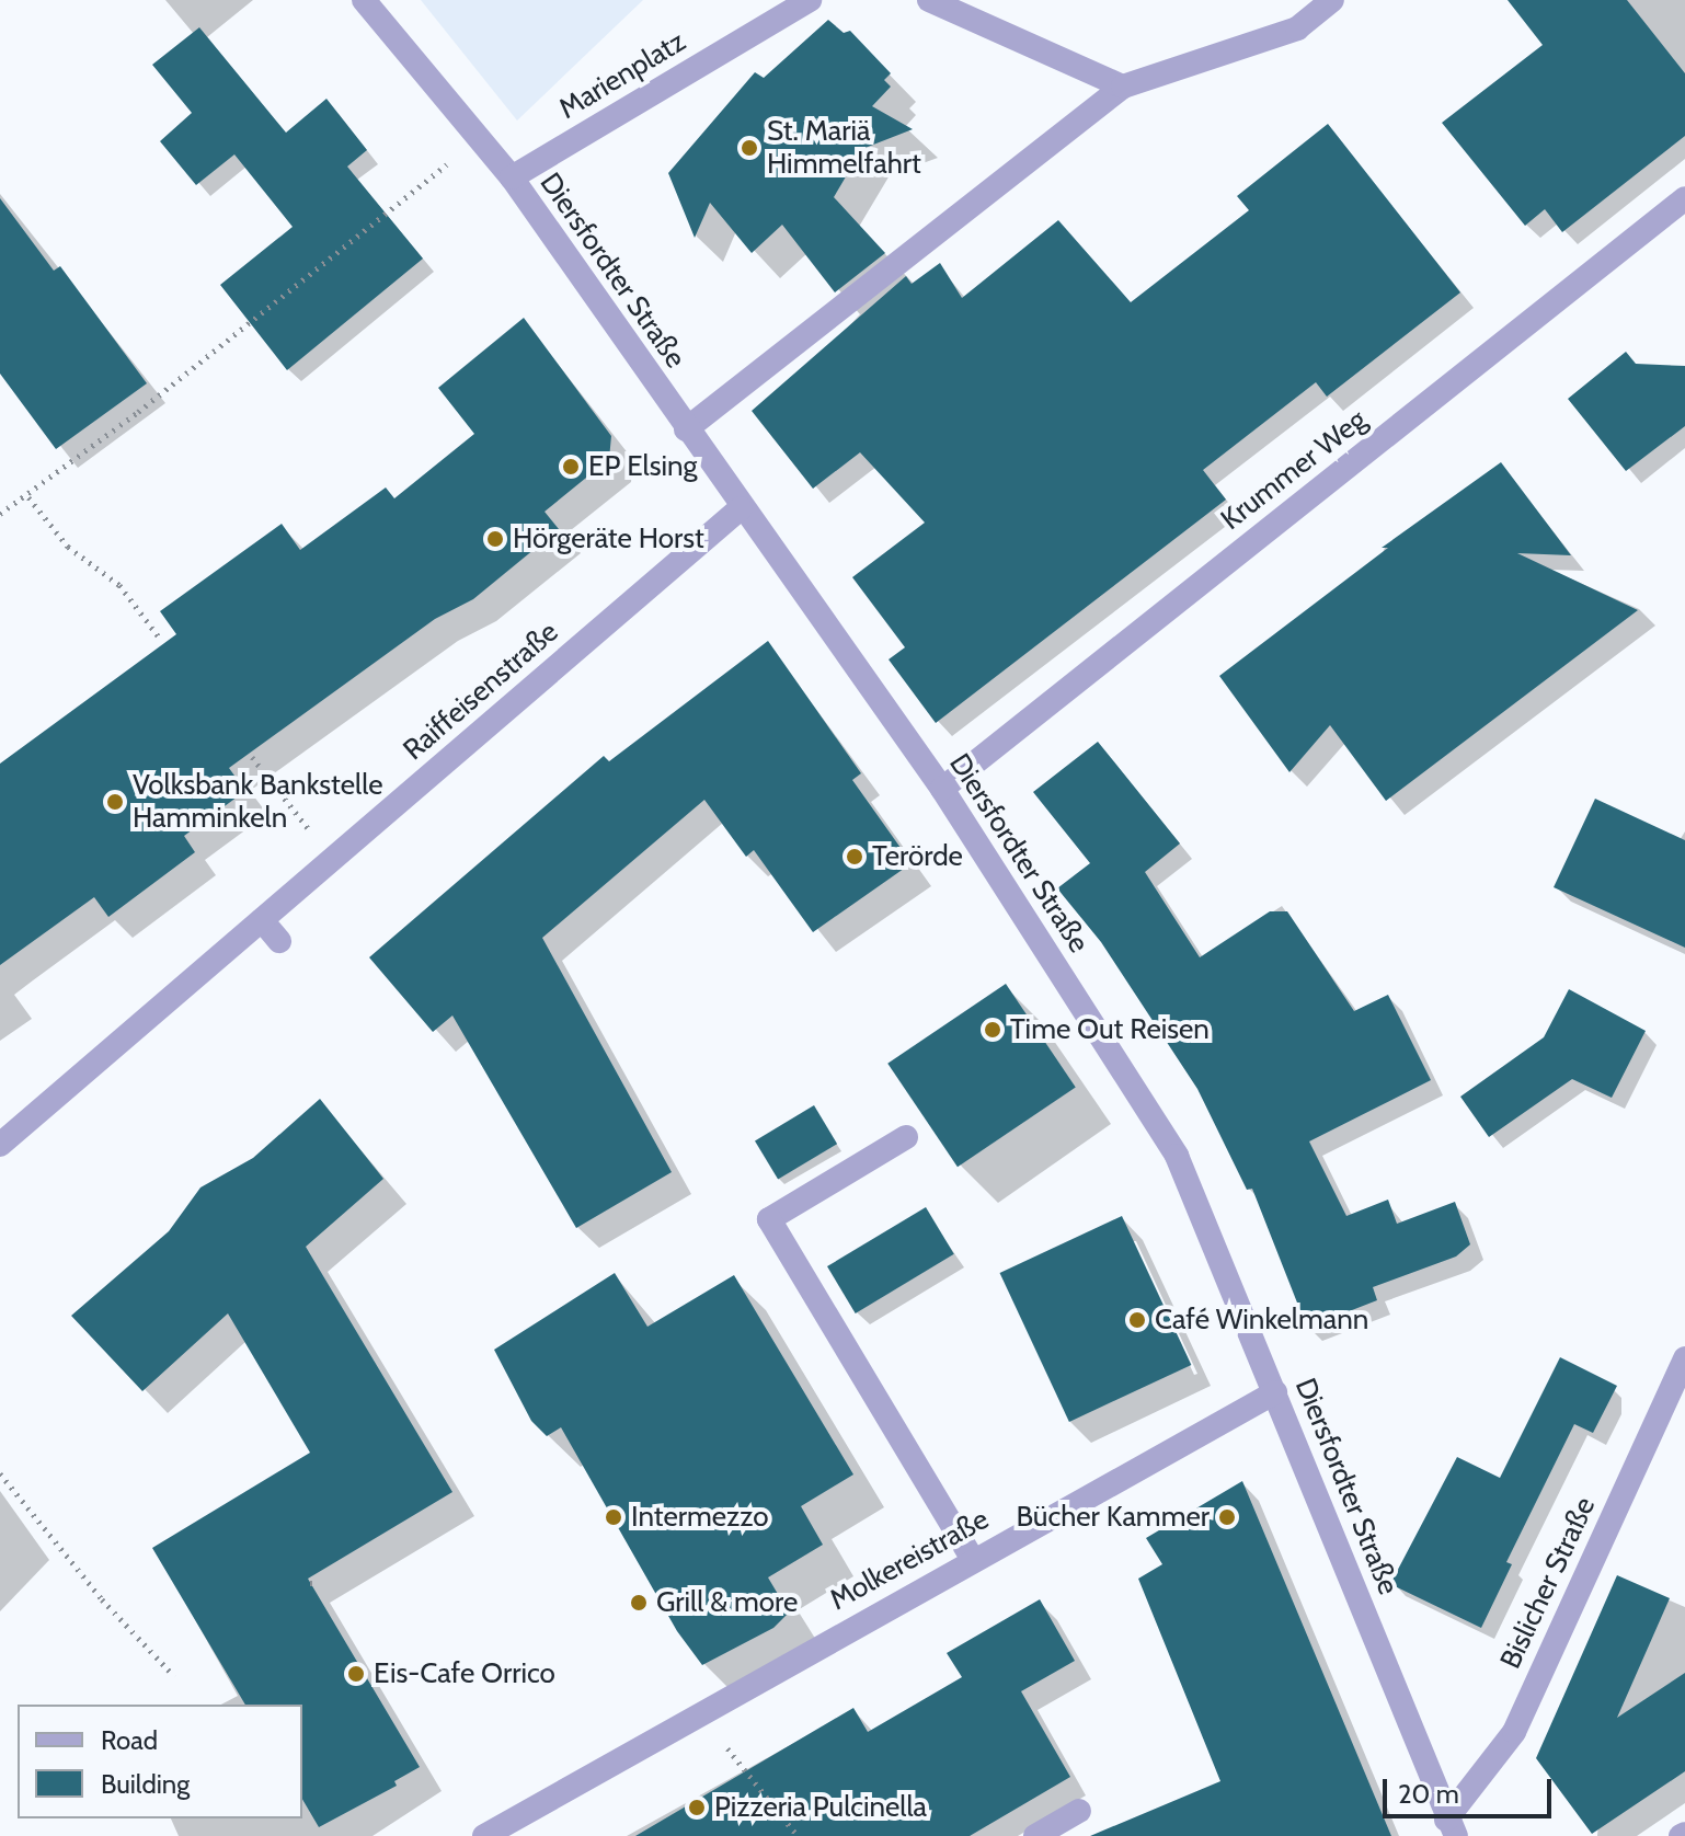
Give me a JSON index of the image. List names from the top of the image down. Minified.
{"streets":{"street":["Marienplatz","Diersfordter Straße","Krummer Weg","Raiffeisenstraße","Molkereistraße","Bislicher Straße"]},"crossings":[["Marienplatz","Diersfordter Straße"],["Diersfordter Straße","Krummer Weg"],["Diersfordter Straße","Raiffeisenstraße"],["Diersfordter Straße","Molkereistraße"],["Diersfordter Straße","Bislicher Straße"]],"places":["St. Mariä Himmelfahrt","EP Elsing","Hörgeräte Horst","Volksbank Bankstelle Hamminkeln","Terörde","Time Out Reisen","Café Winkelmann","Intermezzo","Bücher Kammer","Grill & more","Eis-Cafe Orrico","Pizzeria Pulcinella"],"legend":["Road","Building"],"scale_bar":"20 m"}
